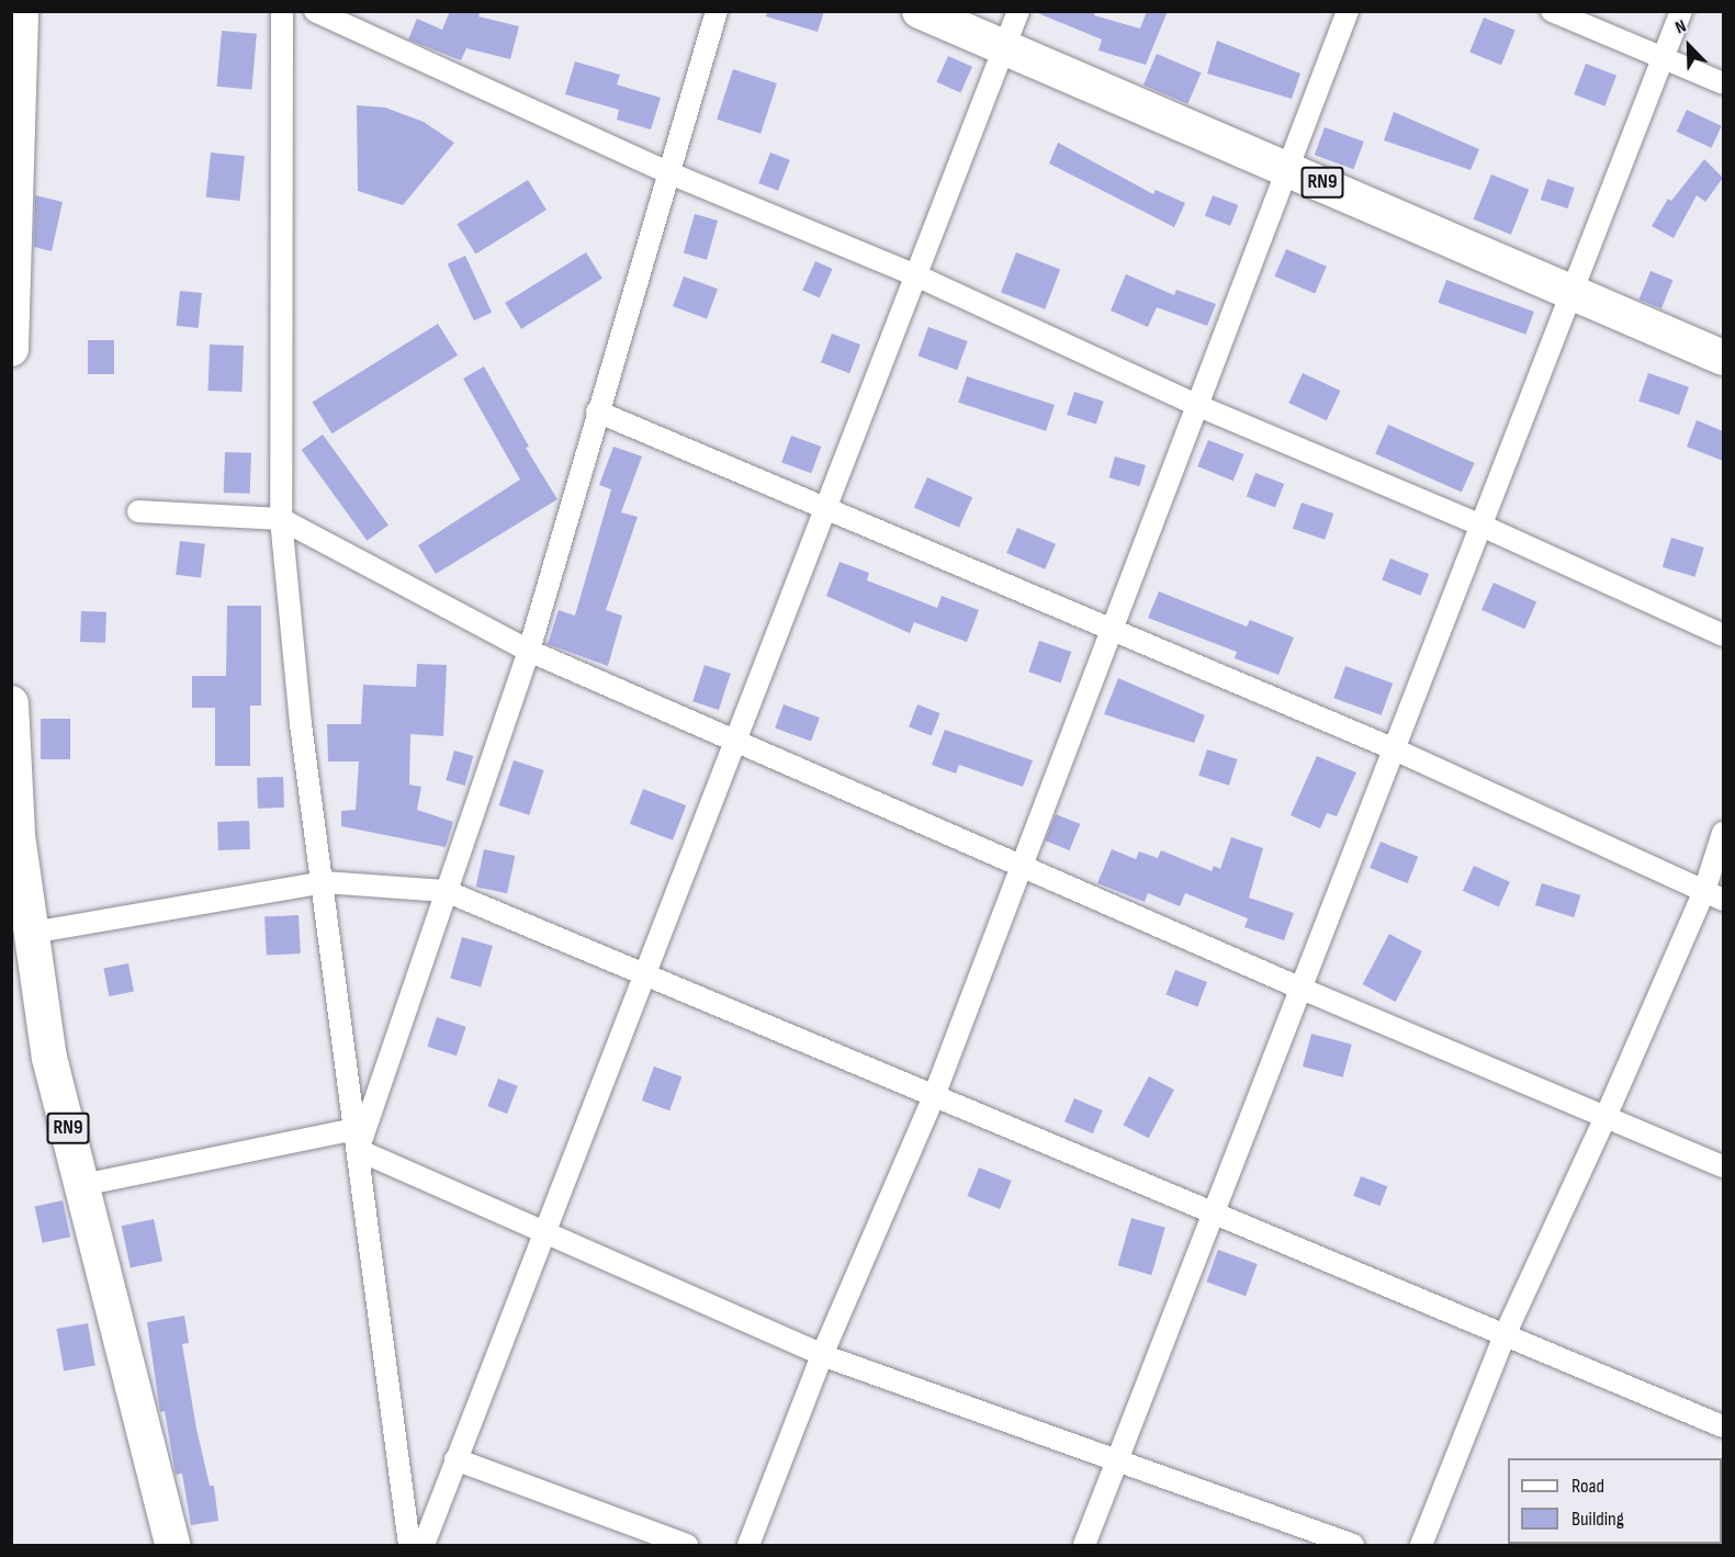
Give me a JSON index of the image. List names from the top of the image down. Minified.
{"streets":{"main road":["RN9"]},"legend":["Road","Building"],"north":"top left"}
